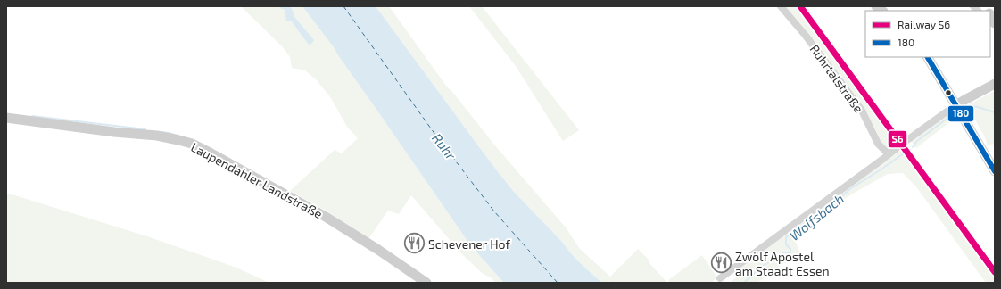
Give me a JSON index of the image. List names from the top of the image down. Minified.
{"streets":{"main road":["Laupendahler Landstraße"],"street":["Ruhrtalstraße"]},"water":["Ruhr","Wolfsbach"],"places":{"restaurant":["Schevener Hof","Zwölf Apostel am Staadt Essen"]},"lines":["rail line S6","transit line 180"],"legend":["Railway S6","180"]}
